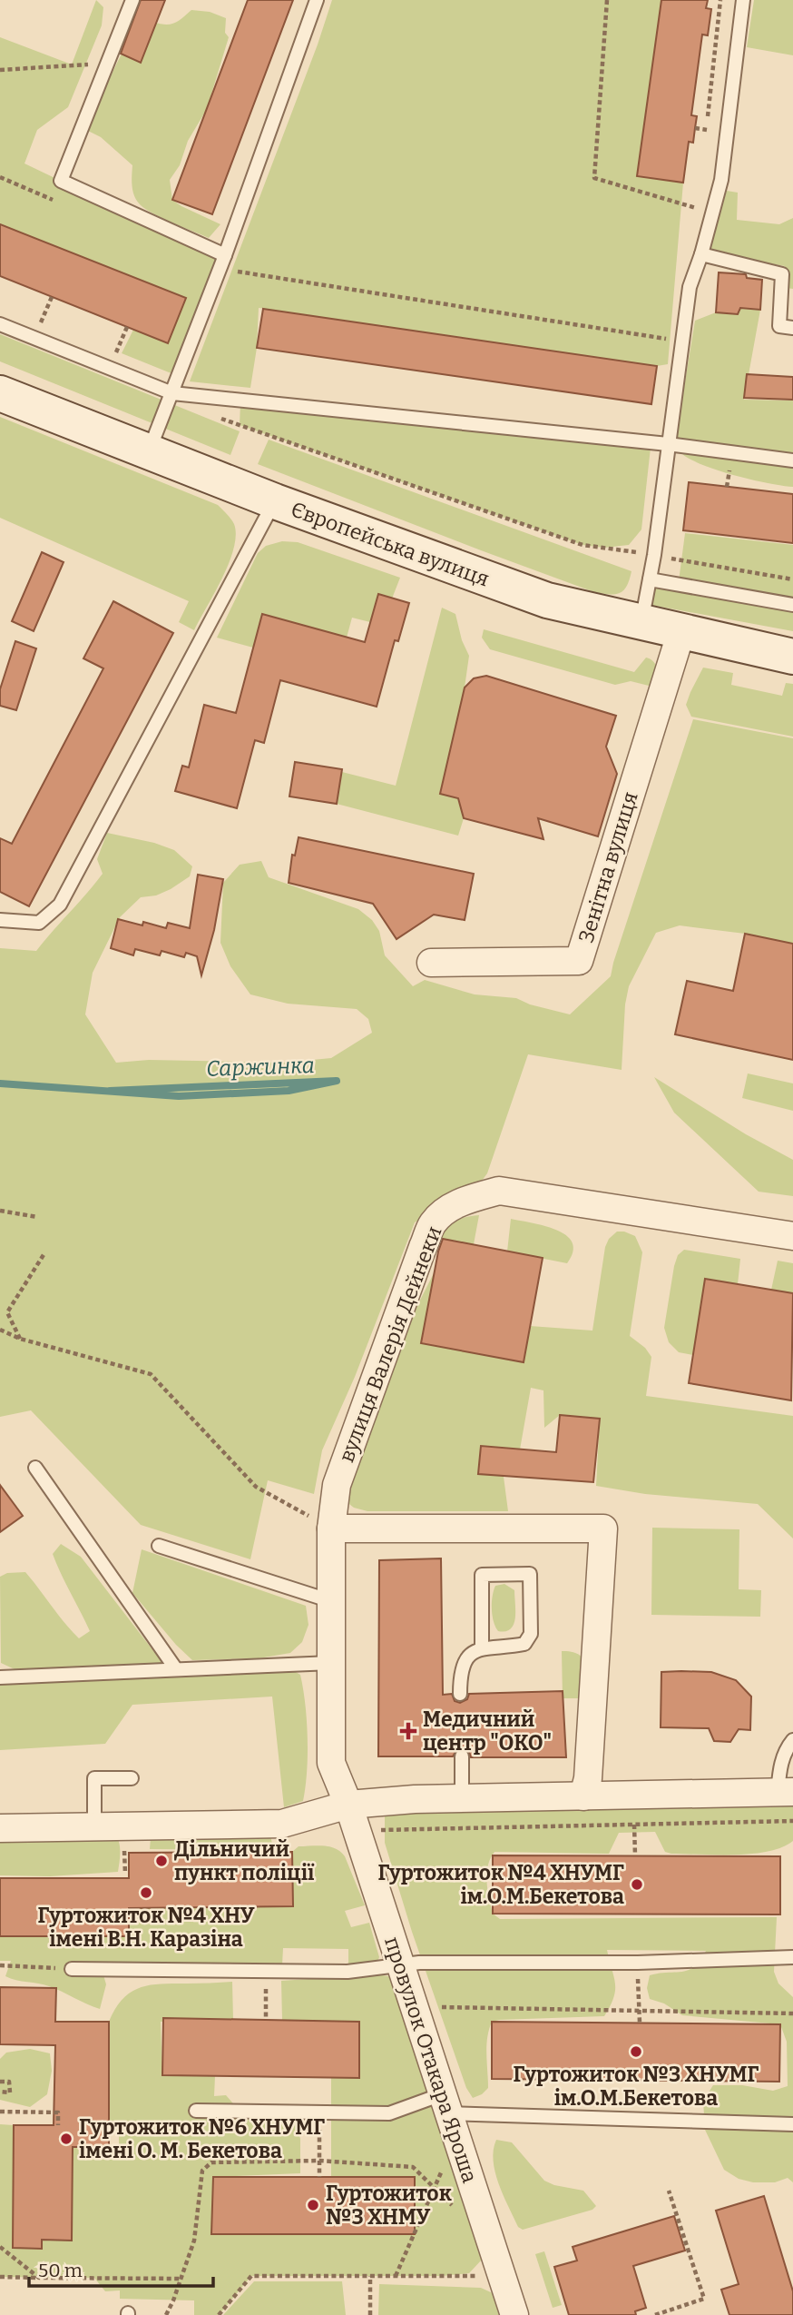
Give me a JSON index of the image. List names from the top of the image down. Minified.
{"streets":{"main road":["Європейська вулиця"],"street":["Зенітна вулиця","вулиця Валерія Дейнеки","провулок Отакара Яроша"]},"crossings":[["Європейська вулиця","Зенітна вулиця"],["вулиця Валерія Дейнеки","провулок Отакара Яроша"]],"water":["Саржинка"],"places":{"health":["Медичний центр \"ОКО\""],"other":["Дільничий пункт поліції","Гуртожиток №4 ХНУМГ ім.О.М.Бекетова","Гуртожиток №4 ХНУ імені В.Н. Каразіна","Гуртожиток №3 ХНУМГ ім.О.М.Бекетова","Гуртожиток №6 ХНУМГ імені О. М. Бекетова","Гуртожиток №3 ХНМУ"]},"scale_bar":"50 m"}
